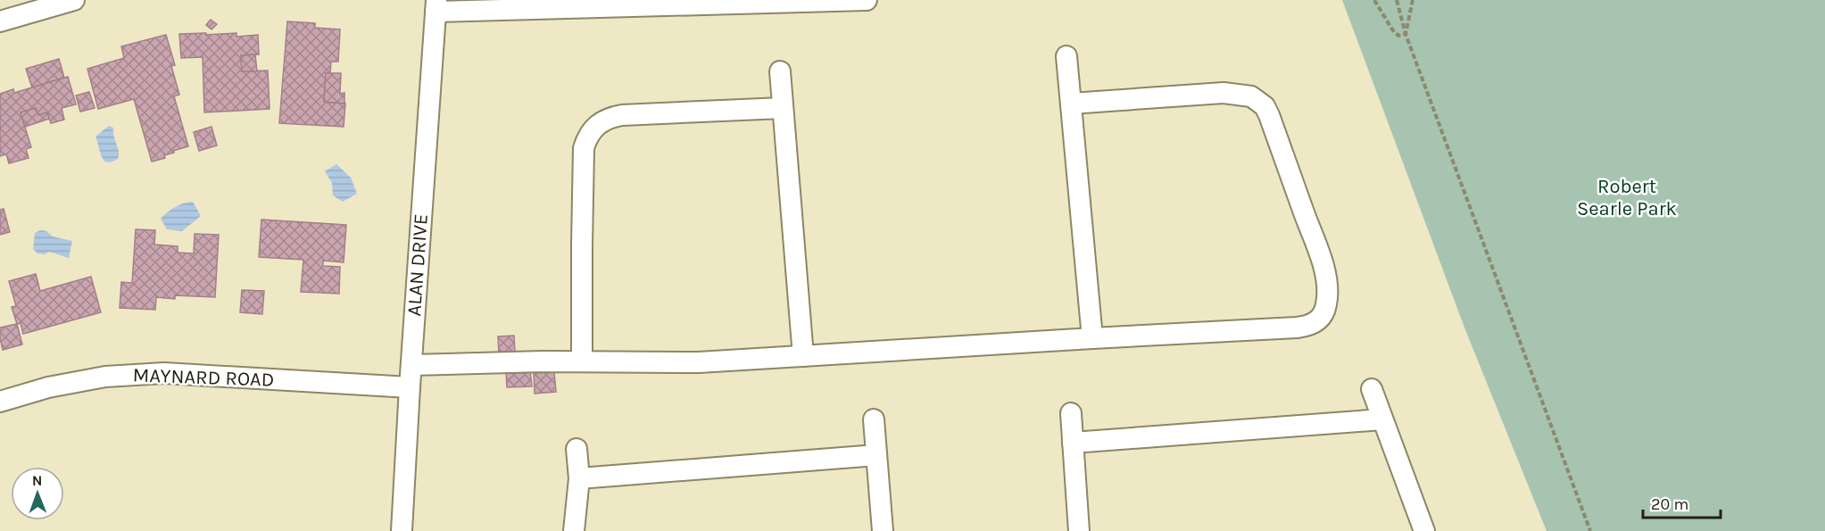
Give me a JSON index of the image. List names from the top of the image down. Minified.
{"streets":{"street":["ALAN DRIVE","MAYNARD ROAD"]},"crossings":[["ALAN DRIVE","MAYNARD ROAD"]],"parks":["Robert Searle Park"],"scale_bar":"20 m","north":"top"}
